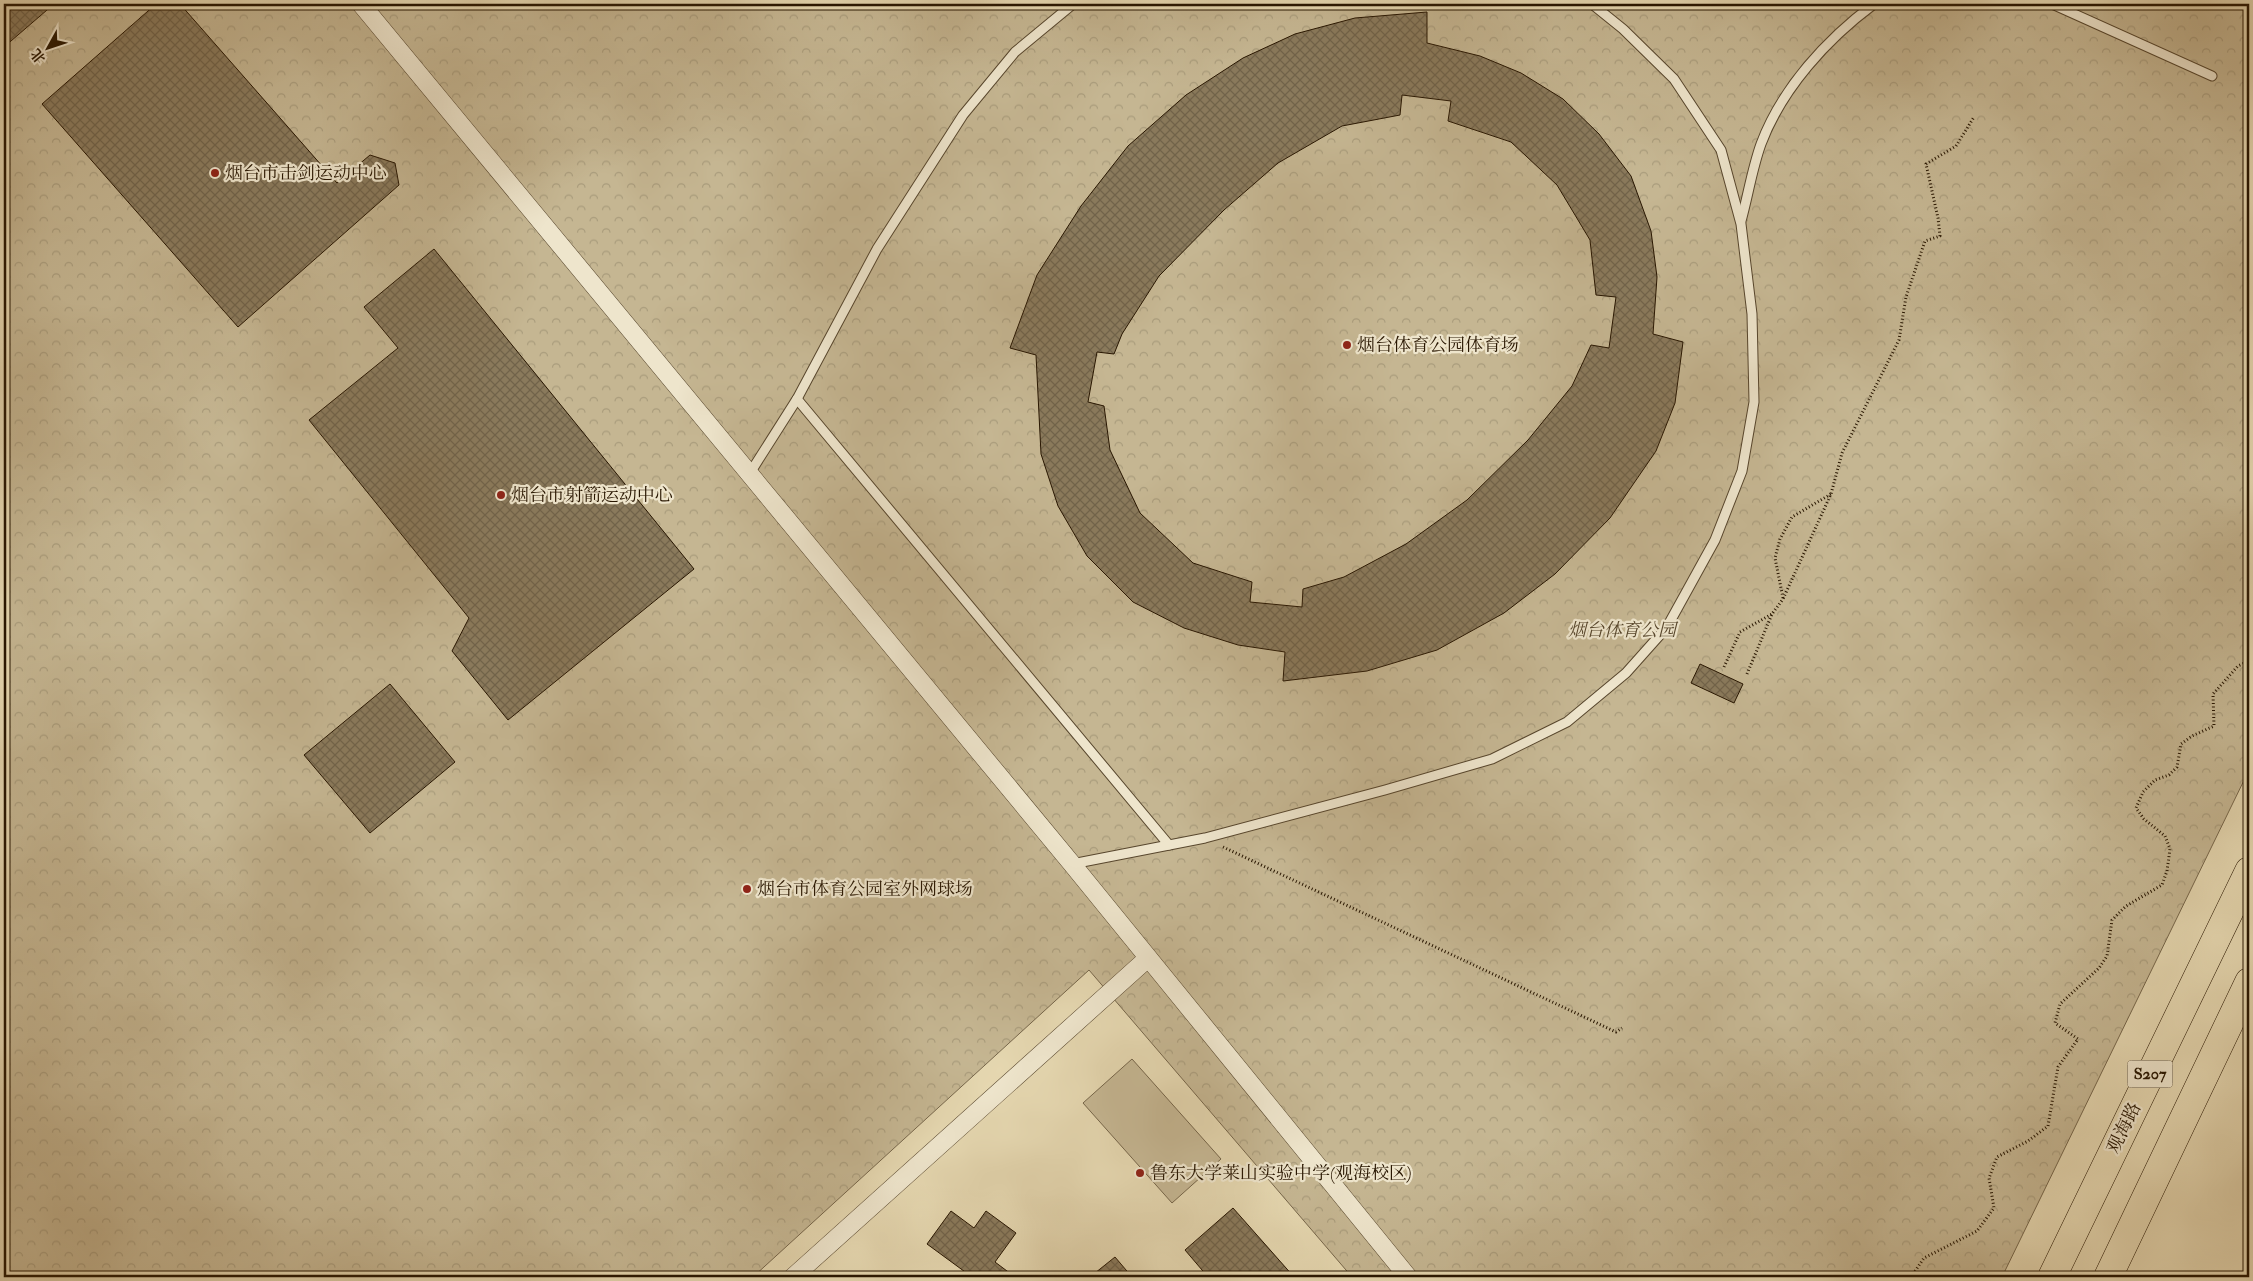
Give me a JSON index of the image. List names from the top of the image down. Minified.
{"streets":{"main road":["S207","观海路"]},"parks":["烟台体育公园"],"places":["烟台市击剑运动中心","烟台体育公园体育场","烟台市射箭运动中心","烟台市体育公园室外网球场","鲁东大学莱山实验中学(观海校区)"],"north":"bottom left"}
